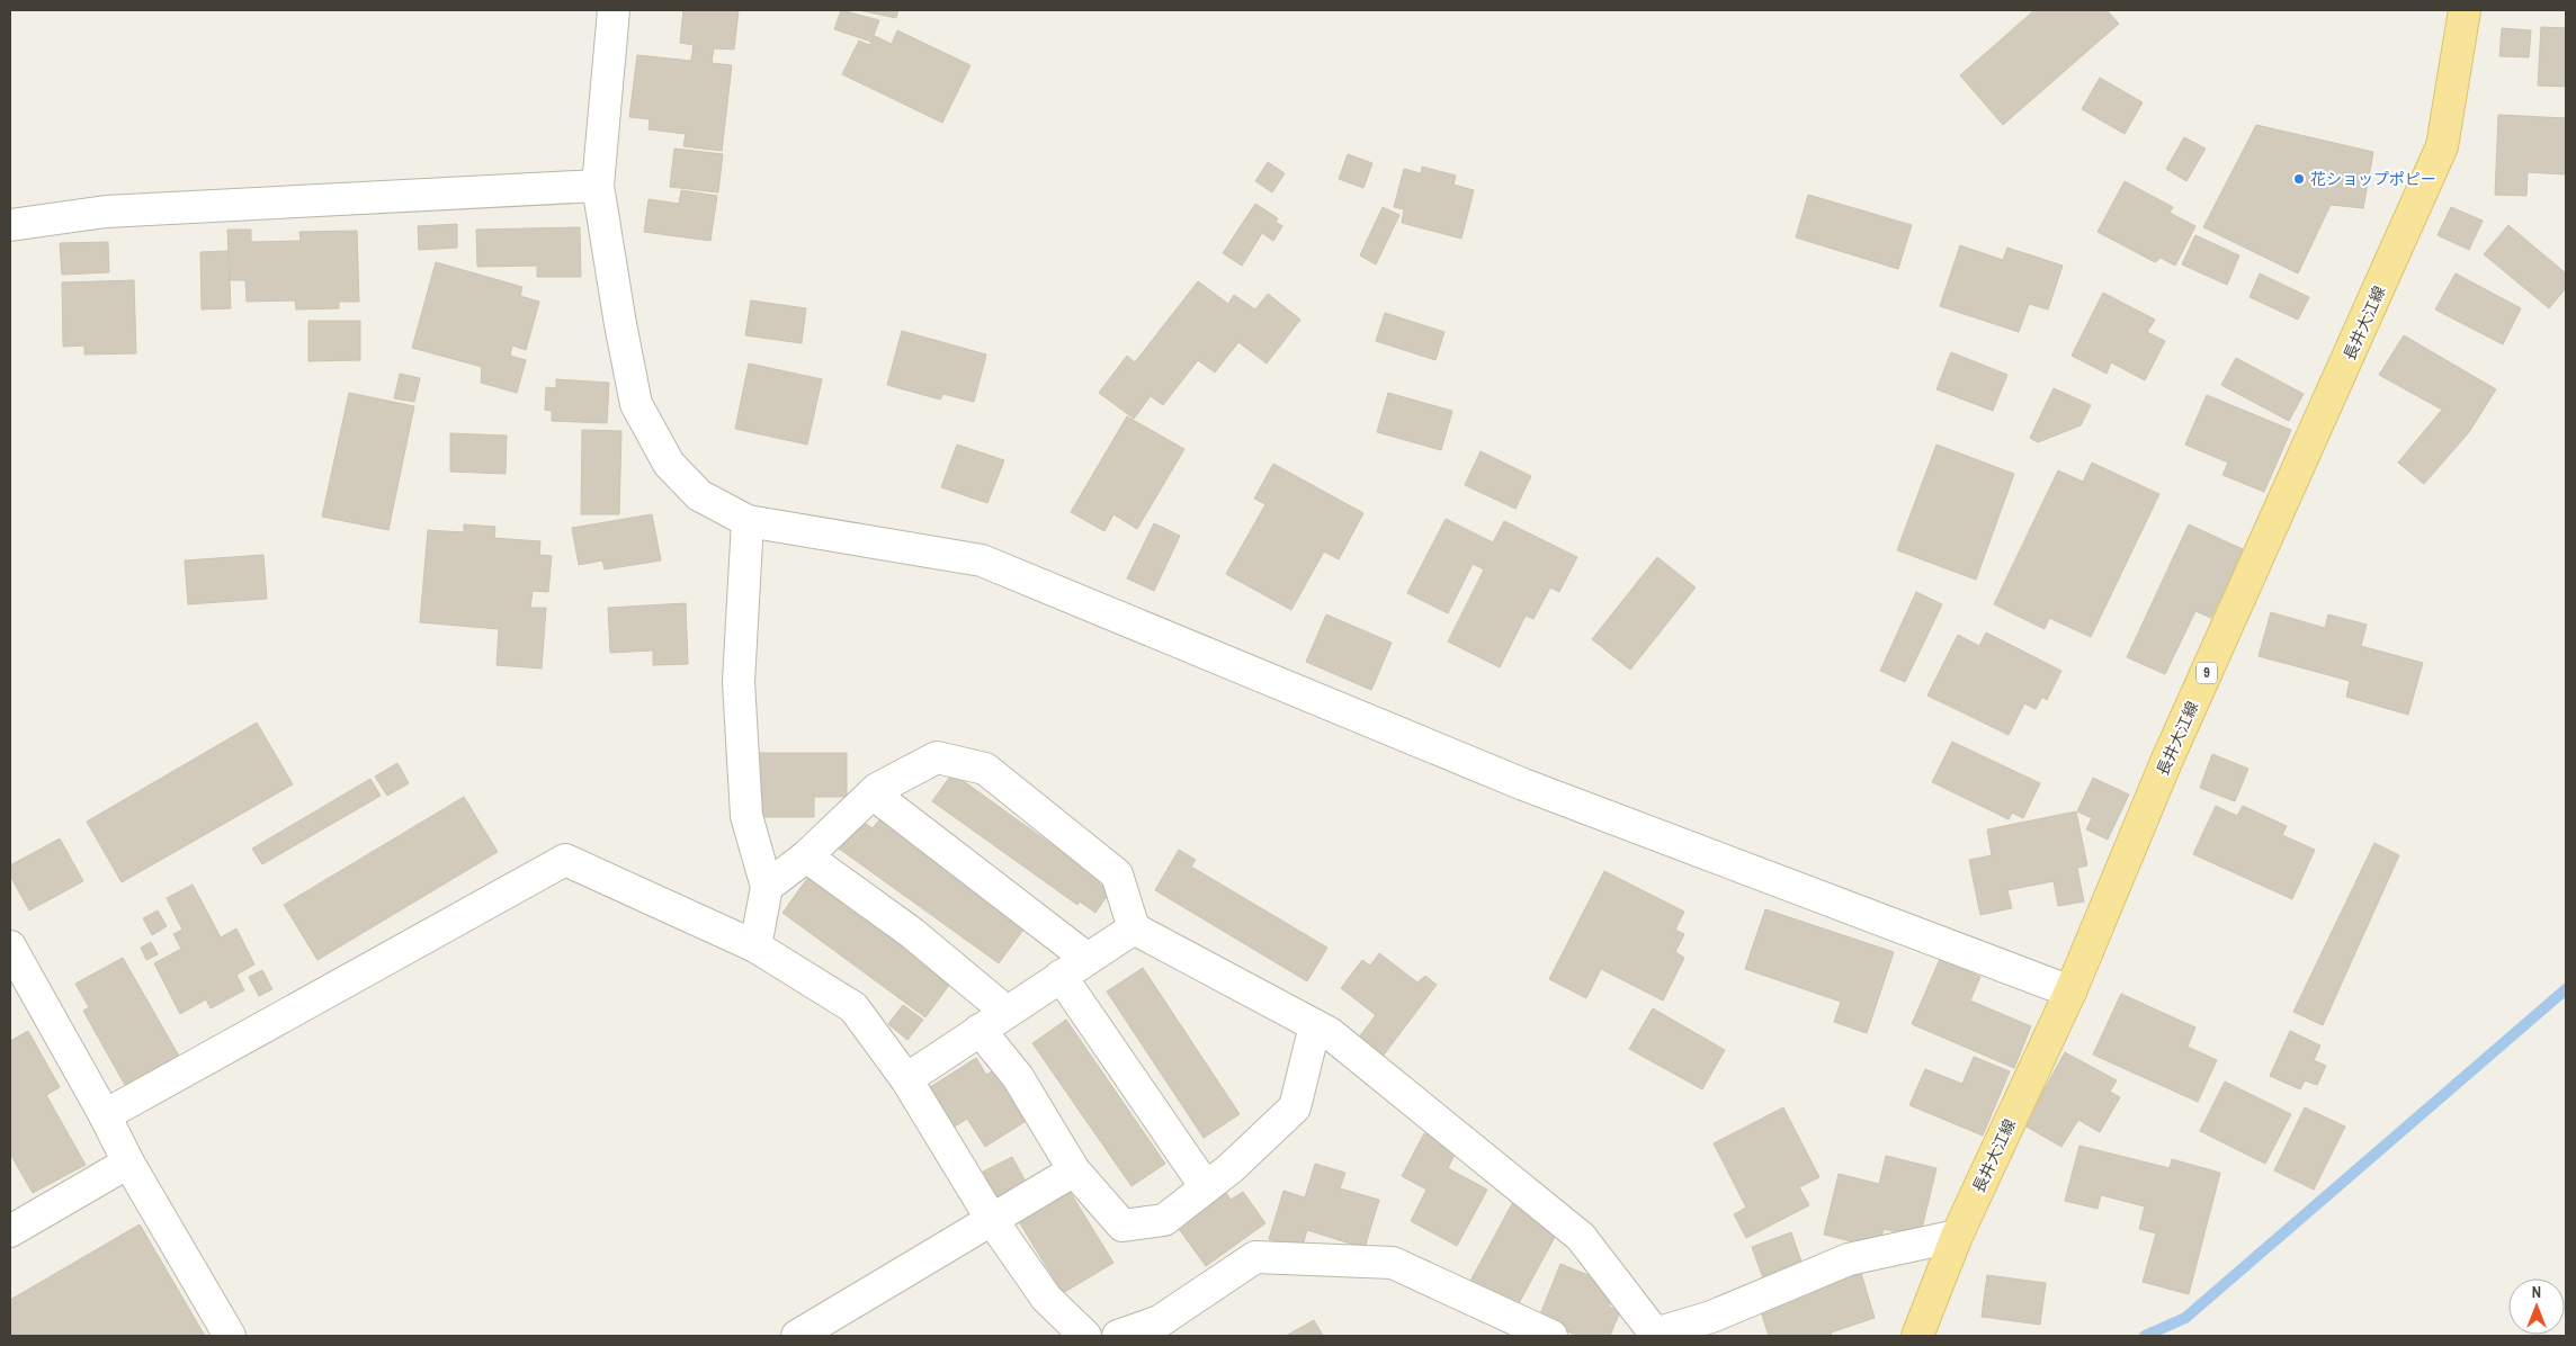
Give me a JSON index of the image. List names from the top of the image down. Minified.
{"streets":{"main road":["長井大江線","9"]},"places":["花ショップポピー"],"north":"top"}
